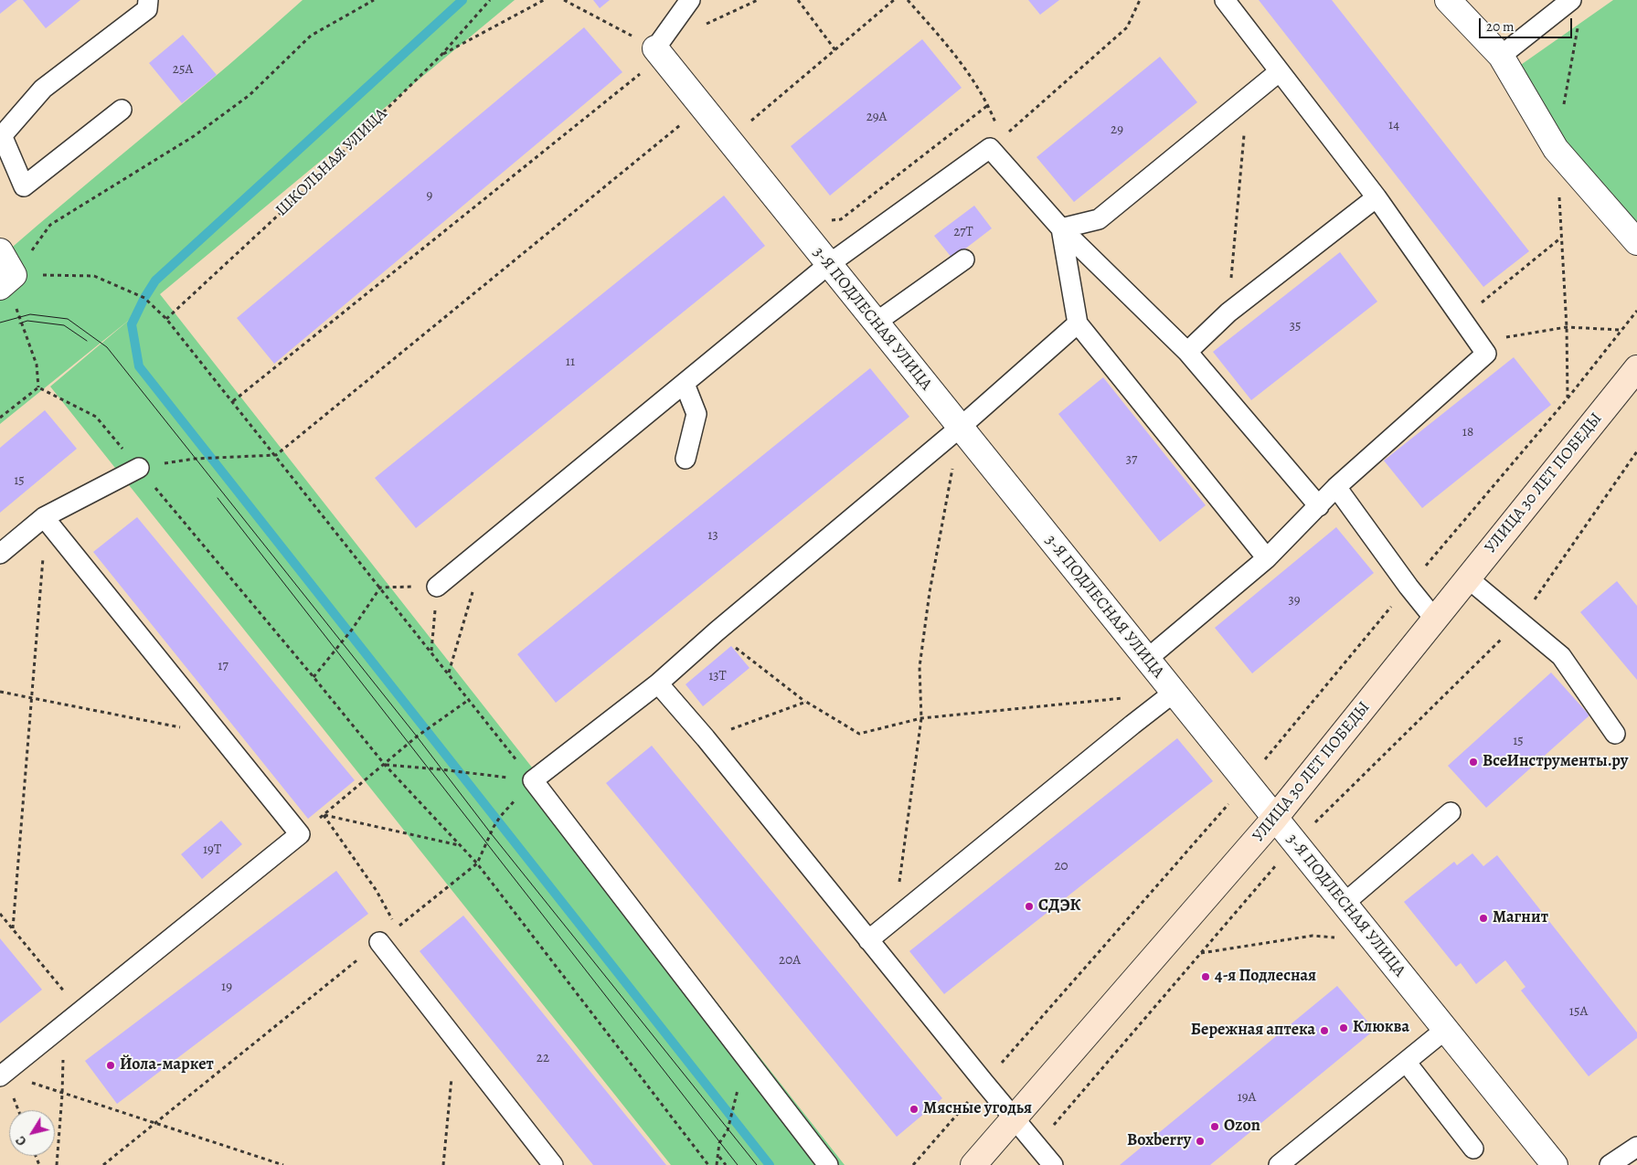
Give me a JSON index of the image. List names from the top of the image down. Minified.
{"streets":{"main road":["УЛИЦА 30 ЛЕТ ПОБЕДЫ"],"street":["3-Я ПОДЛЕСНАЯ УЛИЦА"],"path":["ШКОЛЬНАЯ УЛИЦА"]},"crossings":[["3-Я ПОДЛЕСНАЯ УЛИЦА","УЛИЦА 30 ЛЕТ ПОБЕДЫ"]],"places":["ВсеИнструменты.ру","СДЭК","Магнит","4-я Подлесная","Клюква","Бережная аптека","Йола-маркет","Мясные угодья","Ozon","Boxberry"],"house_numbers":["25А","29А","14","29","9","27Т","35","11","18","37","15","13","39","17","13Т","15","19Т","20","20А","19","15А","22","19А"],"scale_bar":"20 m","north":"bottom left"}
